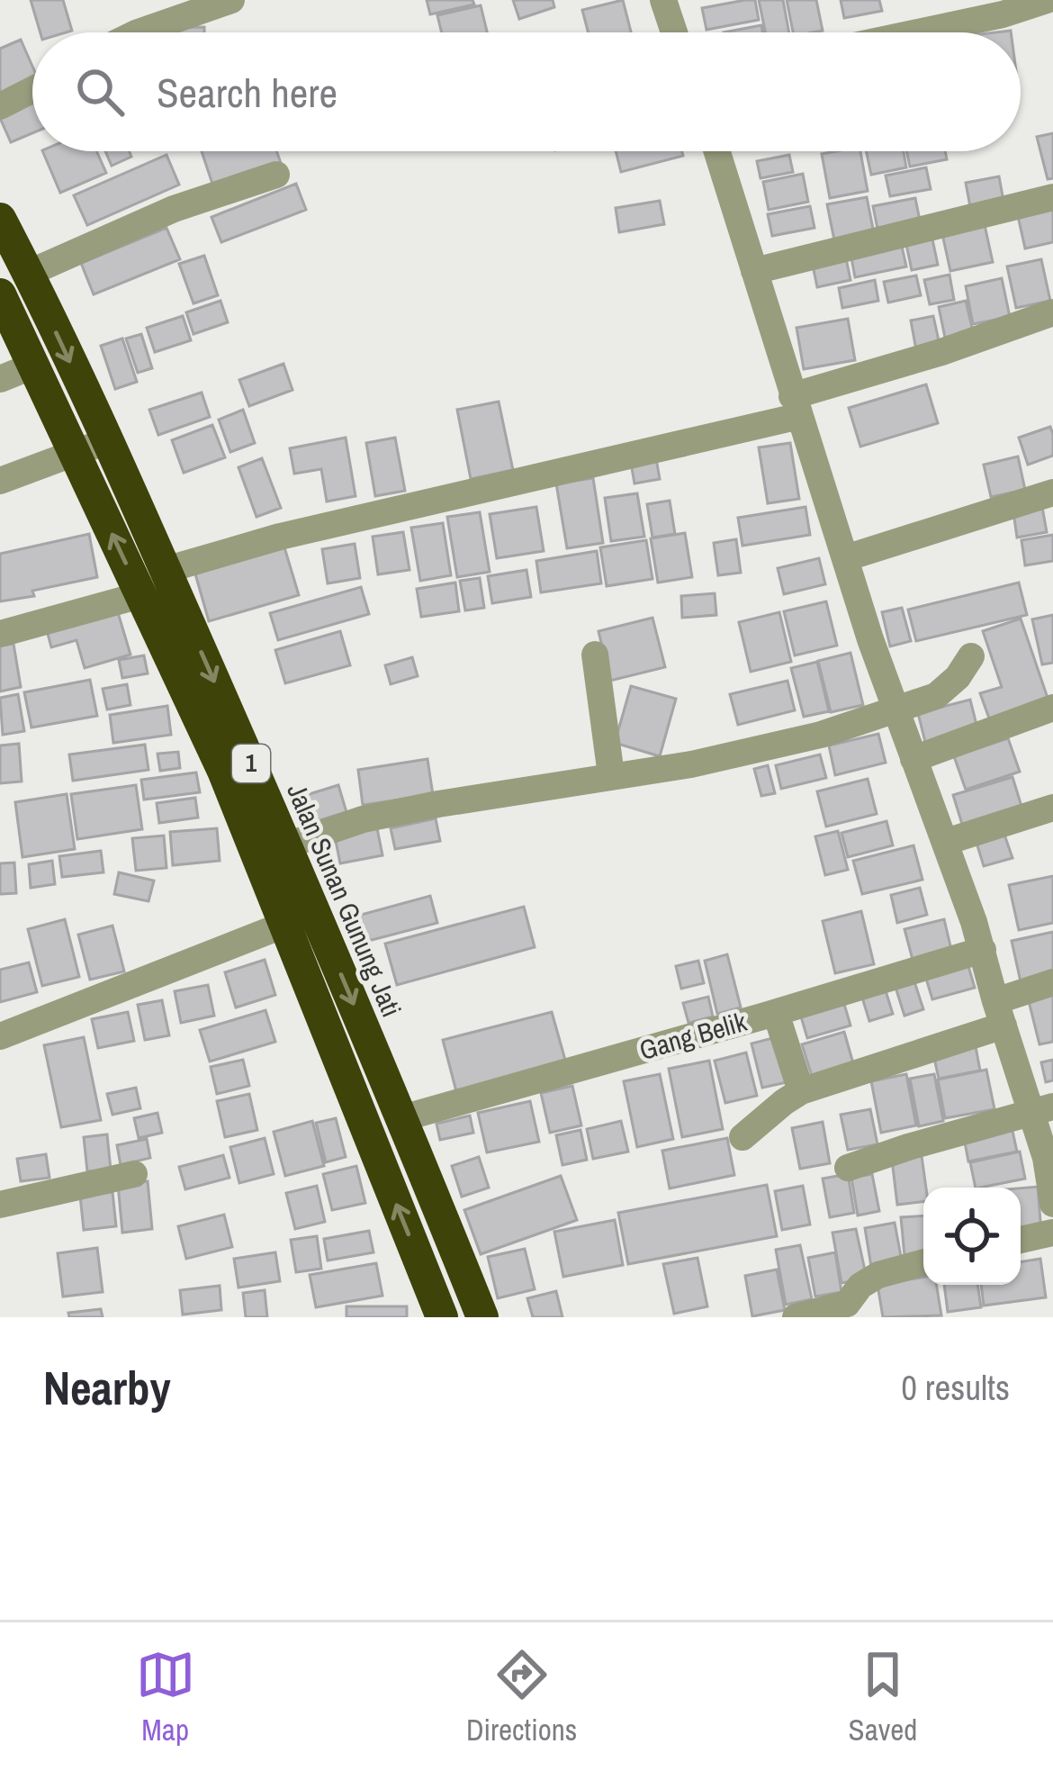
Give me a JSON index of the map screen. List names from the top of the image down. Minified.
{"streets":{"highway":["1","Jalan Sunan Gunung Jati"],"street":["Gang Belik"]},"crossings":[["1","Jalan Sunan Gunung Jati"],["Jalan Sunan Gunung Jati","Gang Belik"]],"page":{"search":"Search here","heading":["Nearby","0 results"],"nav":["Map","Directions","Saved"]}}
